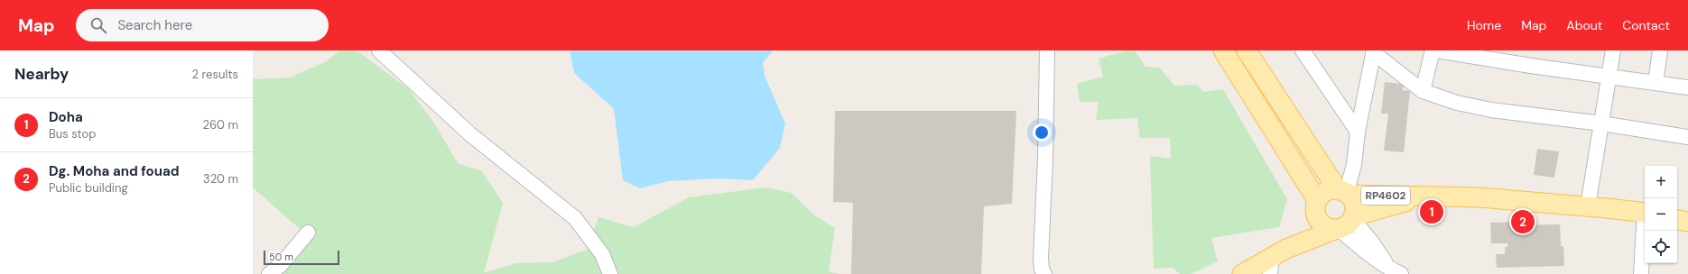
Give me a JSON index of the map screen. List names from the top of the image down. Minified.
{"streets":{"main road":["RP4602"]},"scale_bar":"50 m","page":{"header":"Map","search":"Search here","nav":["Home","Map","About","Contact"],"heading":["Nearby","2 results"],"list":[{"mark":"1","name":"Doha","note":"Bus stop","value":"260 m"},{"mark":"2","name":"Dg. Moha and fouad","note":"Public building","value":"320 m"}],"map_buttons":["+","−"],"pins":["1","2"],"scale":"50 m"}}
